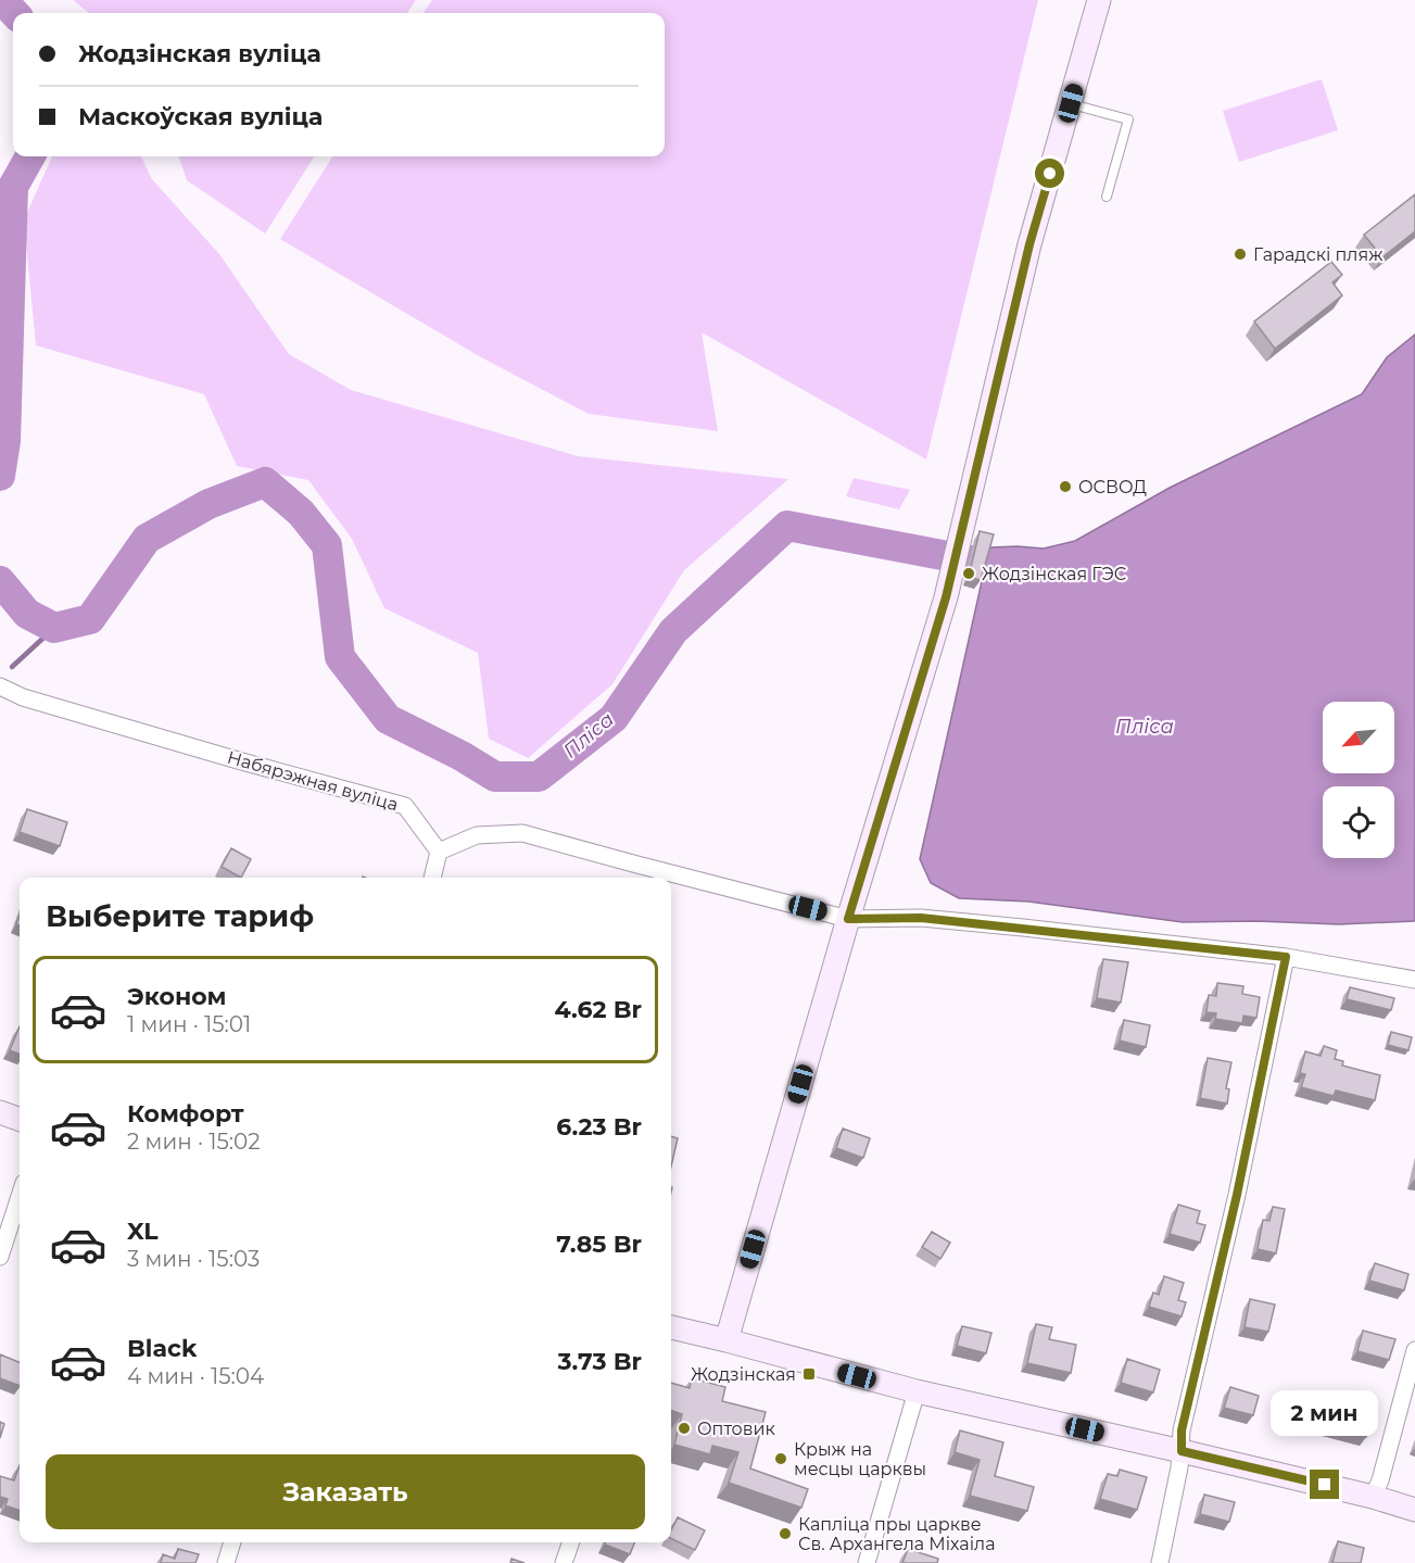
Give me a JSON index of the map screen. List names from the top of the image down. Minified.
{"streets":{"street":["Набярэжная вуліца"]},"water":["Пліса"],"places":{"other":["Гарадскі пляж","ОСВОД","Жодзінская ГЭС","Оптовик","Крыж на месцы царквы","Капліца пры царкве Св. Архангела Міхаіла"],"transit":["Жодзінская"]},"north":"bottom left","page":{"banner":["Жодзінская вуліца","Маскоўская вуліца"],"heading":"Выберите тариф","list":[{"name":"Эконом","note":"1 мин · 15:01","value":"4.62 Br"},{"name":"Комфорт","note":"2 мин · 15:02","value":"6.23 Br"},{"name":"XL","note":"3 мин · 15:03","value":"7.85 Br"},{"name":"Black","note":"4 мин · 15:04","value":"3.73 Br"}],"bubble":"2 мин","buttons":"Заказать"}}
